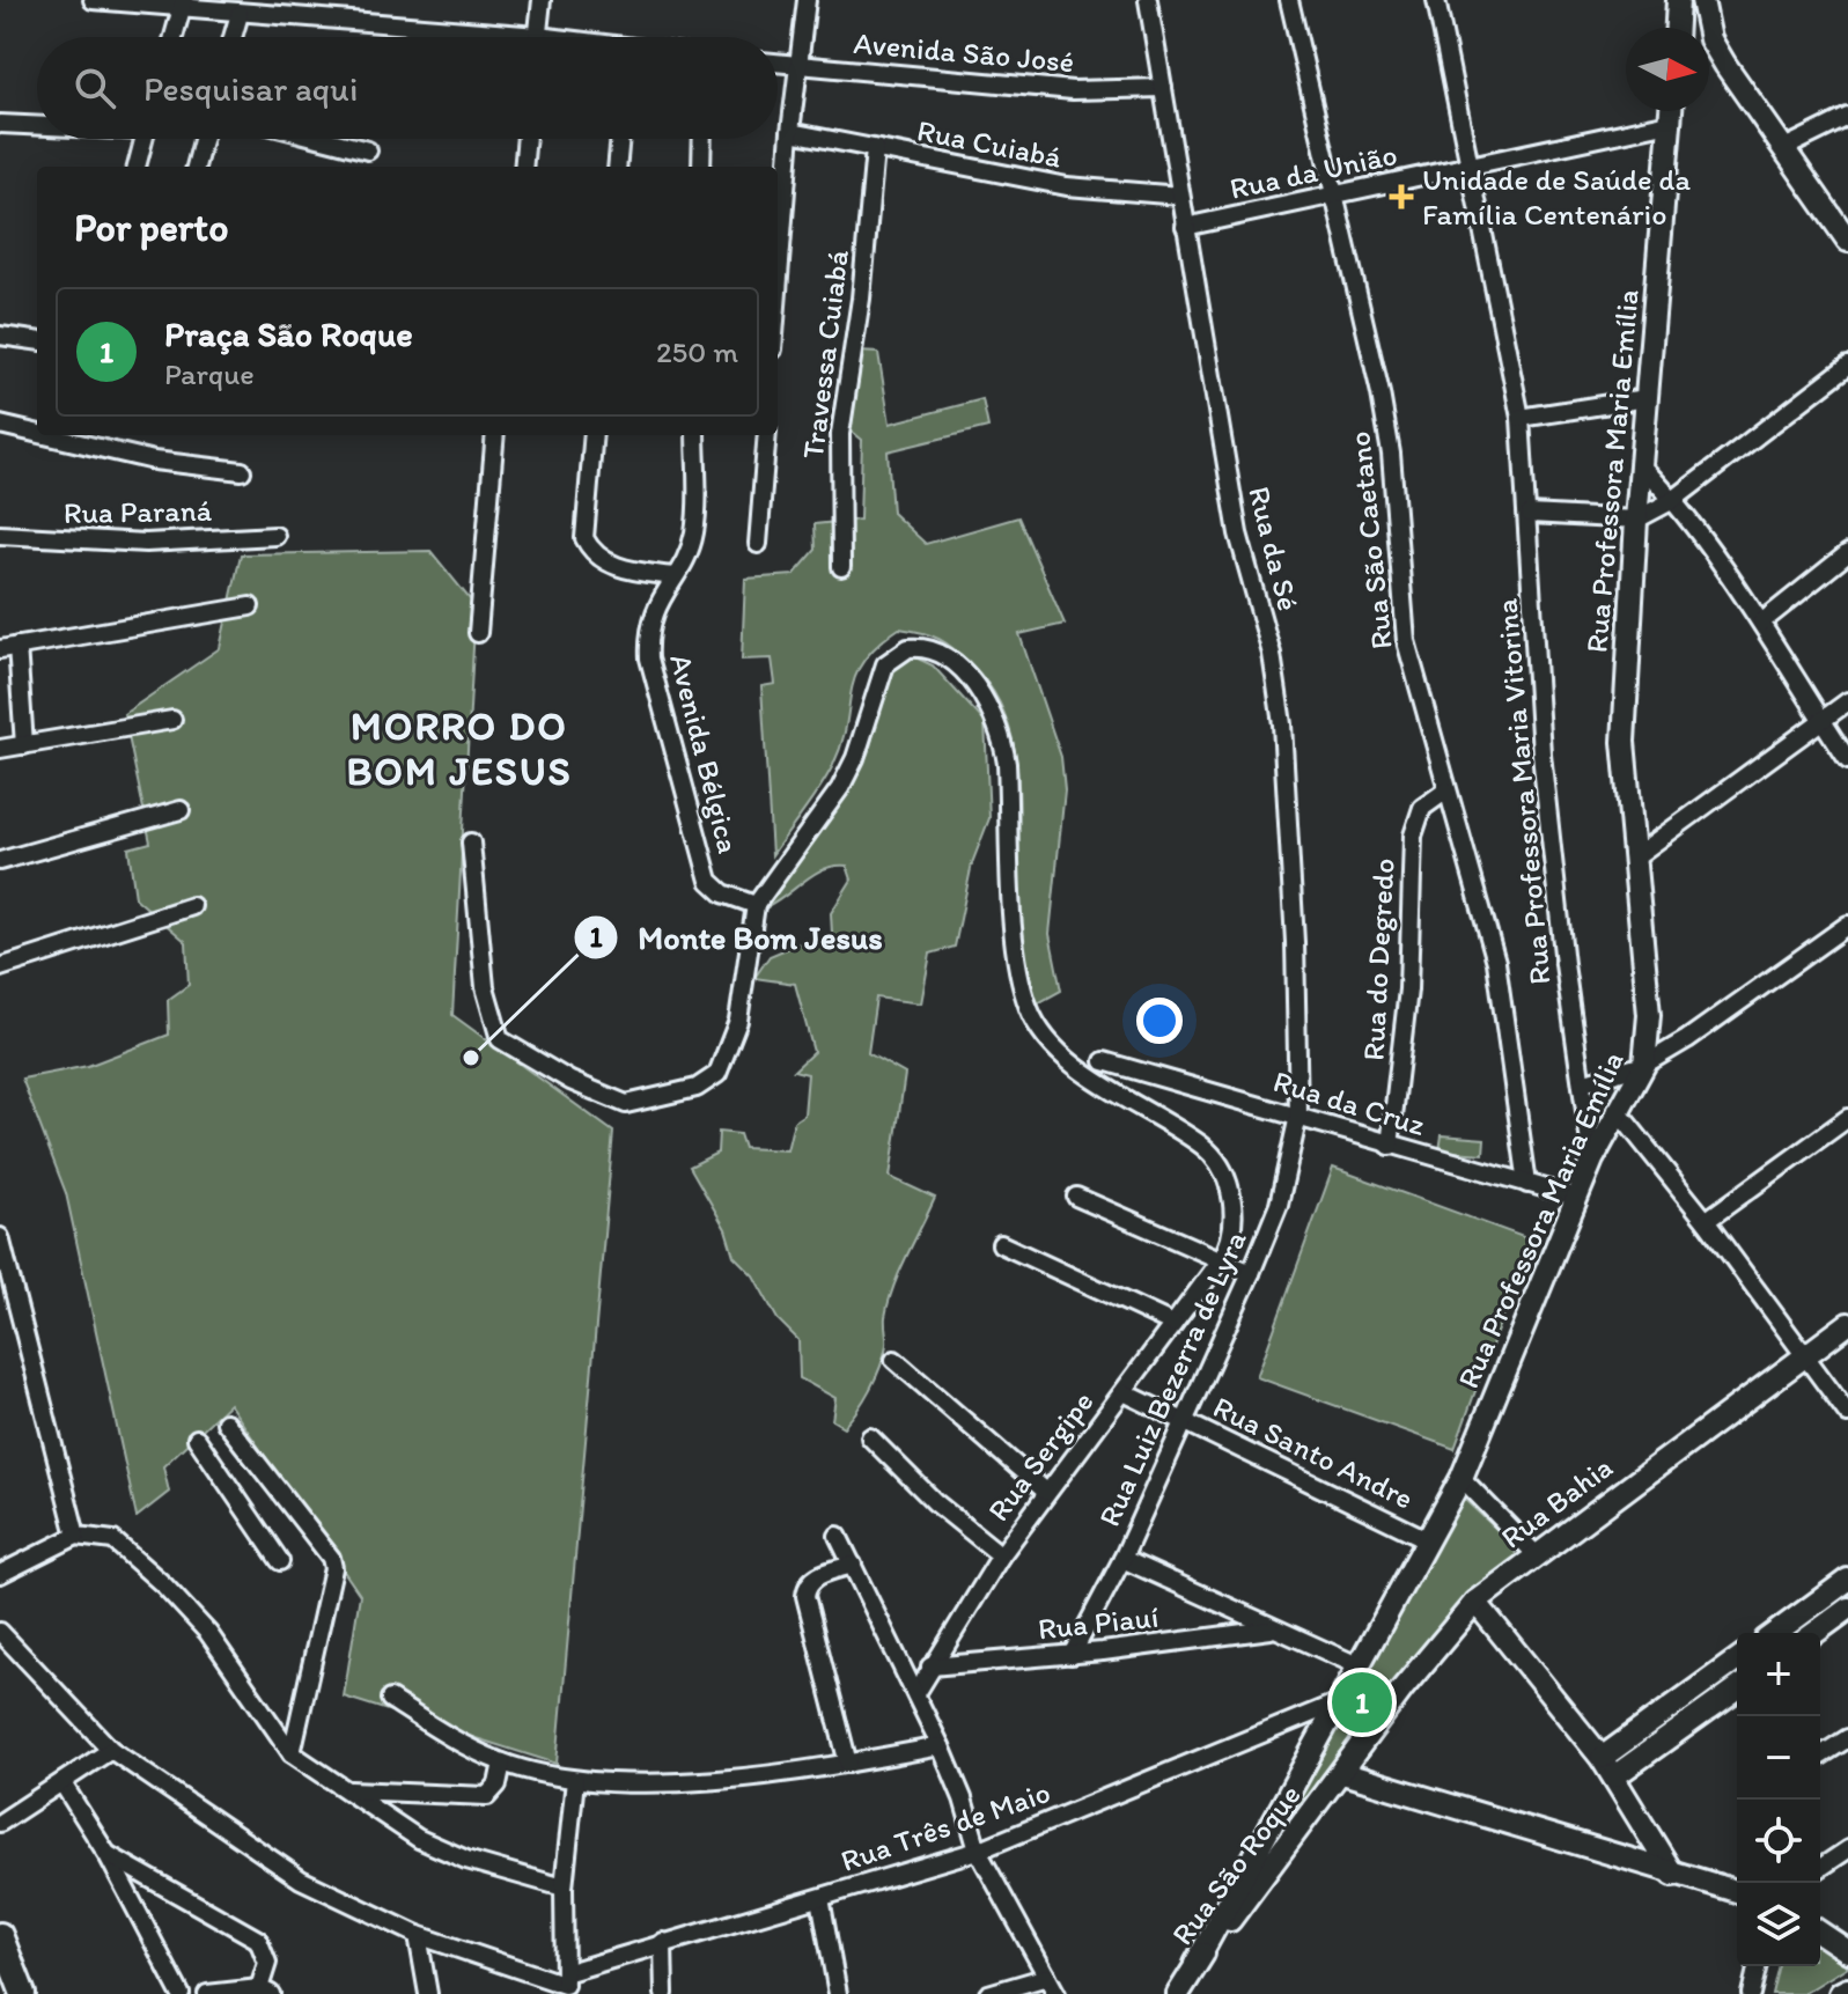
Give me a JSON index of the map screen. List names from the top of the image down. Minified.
{"streets":{"street":["Avenida São José","Rua Cuiabá","Rua da União","Travessa Cuiabá","Rua Professora Maria Emília","Rua Paraná","Rua São Caetano","Rua da Sé","Avenida Bélgica","Rua Professora Maria Vitorina","Rua do Degredo","Rua da Cruz","Rua Luiz Bezerra de Lyra","Rua Santo Andre","Rua Sergipe","Rua Bahia","Rua Piauí","Rua Três de Maio","Rua São Roque"]},"crossings":[["Avenida São José","Rua da Sé"],["Rua Cuiabá","Travessa Cuiabá"],["Rua Cuiabá","Rua da Sé"],["Rua da União","Rua Professora Maria Emília"],["Rua da União","Rua São Caetano"],["Rua da União","Rua da Sé"],["Rua da União","Rua Professora Maria Vitorina"],["Rua Professora Maria Emília","Rua Professora Maria Vitorina"],["Rua Professora Maria Emília","Rua da Cruz"],["Rua Professora Maria Emília","Rua Santo Andre"],["Rua Professora Maria Emília","Rua Três de Maio"],["Rua Professora Maria Emília","Rua São Roque"],["Rua São Caetano","Rua do Degredo"],["Rua São Caetano","Rua da Cruz"],["Rua da Sé","Rua da Cruz"],["Rua da Sé","Rua Luiz Bezerra de Lyra"],["Rua do Degredo","Rua da Cruz"],["Rua da Cruz","Rua Luiz Bezerra de Lyra"],["Rua Luiz Bezerra de Lyra","Rua Santo Andre"],["Rua Luiz Bezerra de Lyra","Rua Piauí"],["Rua Santo Andre","Rua Sergipe"],["Rua Sergipe","Rua Piauí"],["Rua Bahia","Rua São Roque"]],"districts":["MORRO DO BOM JESUS"],"places":{"health":["Unidade de Saúde da Família Centenário"],"other":["Monte Bom Jesus"]},"north":"right","page":{"search":"Pesquisar aqui","heading":"Por perto","list":[{"mark":"1","name":"Praça São Roque","note":"Parque","value":"250 m"}],"map_buttons":["+","−"],"pins":"1"}}
